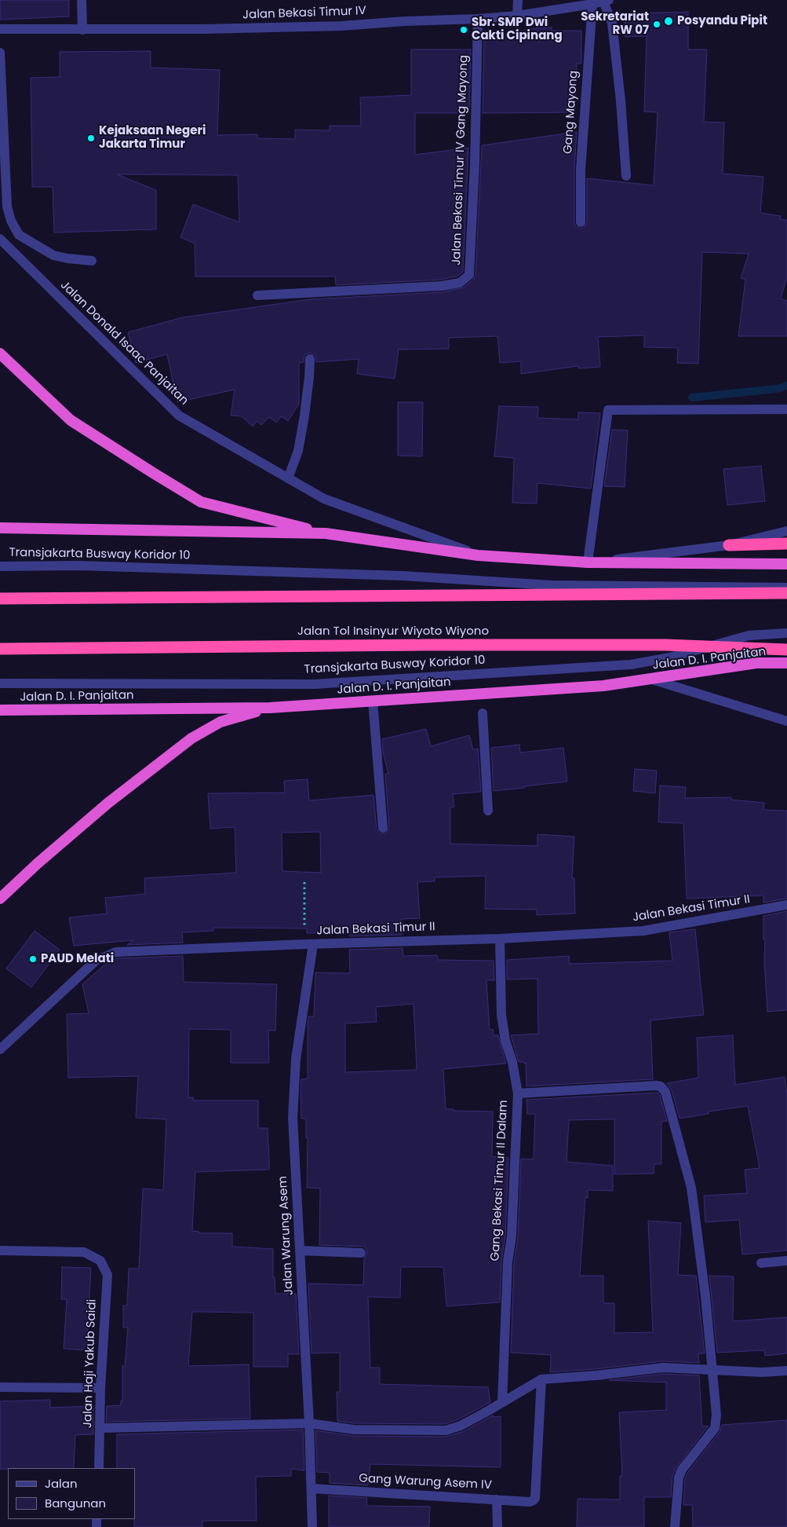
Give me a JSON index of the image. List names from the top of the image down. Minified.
{"streets":{"highway":["Jalan Tol Insinyur Wiyoto Wiyono","Jalan D. I. Panjaitan"],"street":["Jalan Bekasi Timur IV","Gang Mayong","Jalan Bekasi Timur IV Gang Mayong","Jalan Donald Isaac Panjaitan","Transjakarta Busway Koridor 10","Jalan Bekasi Timur II","Gang Bekasi Timur II Dalam","Jalan Warung Asem","Jalan Haji Yakub Saidi","Gang Warung Asem IV"]},"crossings":[["Jalan Bekasi Timur IV","Gang Mayong"],["Jalan Bekasi Timur IV","Jalan Bekasi Timur IV Gang Mayong"],["Jalan Bekasi Timur II","Gang Bekasi Timur II Dalam"],["Jalan Bekasi Timur II","Jalan Warung Asem"],["Jalan Warung Asem","Gang Warung Asem IV"]],"places":["Posyandu Pipit","Sekretariat RW 07","Sbr. SMP Dwi Cakti Cipinang","Kejaksaan Negeri Jakarta Timur","PAUD Melati"],"legend":["Jalan","Bangunan"]}
